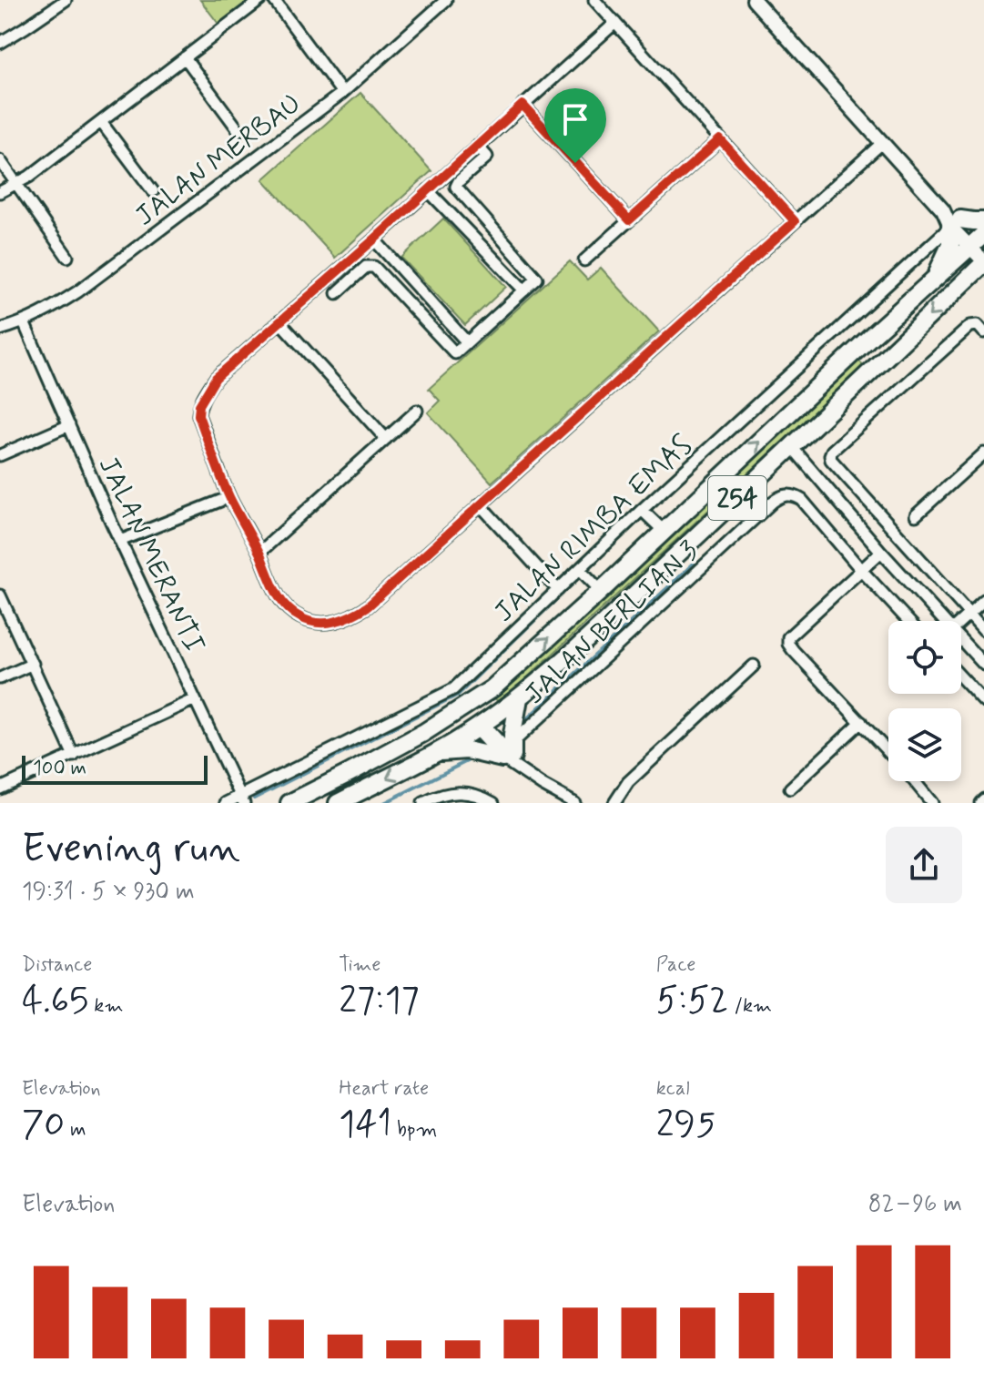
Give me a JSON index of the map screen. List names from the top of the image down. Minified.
{"streets":{"main road":["254"],"street":["JALAN MERBAU","JALAN RIMBA EMAS","JALAN MERANTI","JALAN BERLIAN 3"]},"crossings":[["JALAN MERBAU","JALAN MERANTI"],["JALAN RIMBA EMAS","JALAN MERANTI"]],"scale_bar":"100 m","page":{"scale":"100 m","heading":["Evening run","19:31 · 5 × 930 m"],"stats":[["Distance","4.65 km"],["Time","27:17"],["Pace","5:52 /km"],["Elevation","70 m"],["Heart rate","141 bpm"],["kcal","295"]],"chart":["Elevation","82–96 m"]}}
